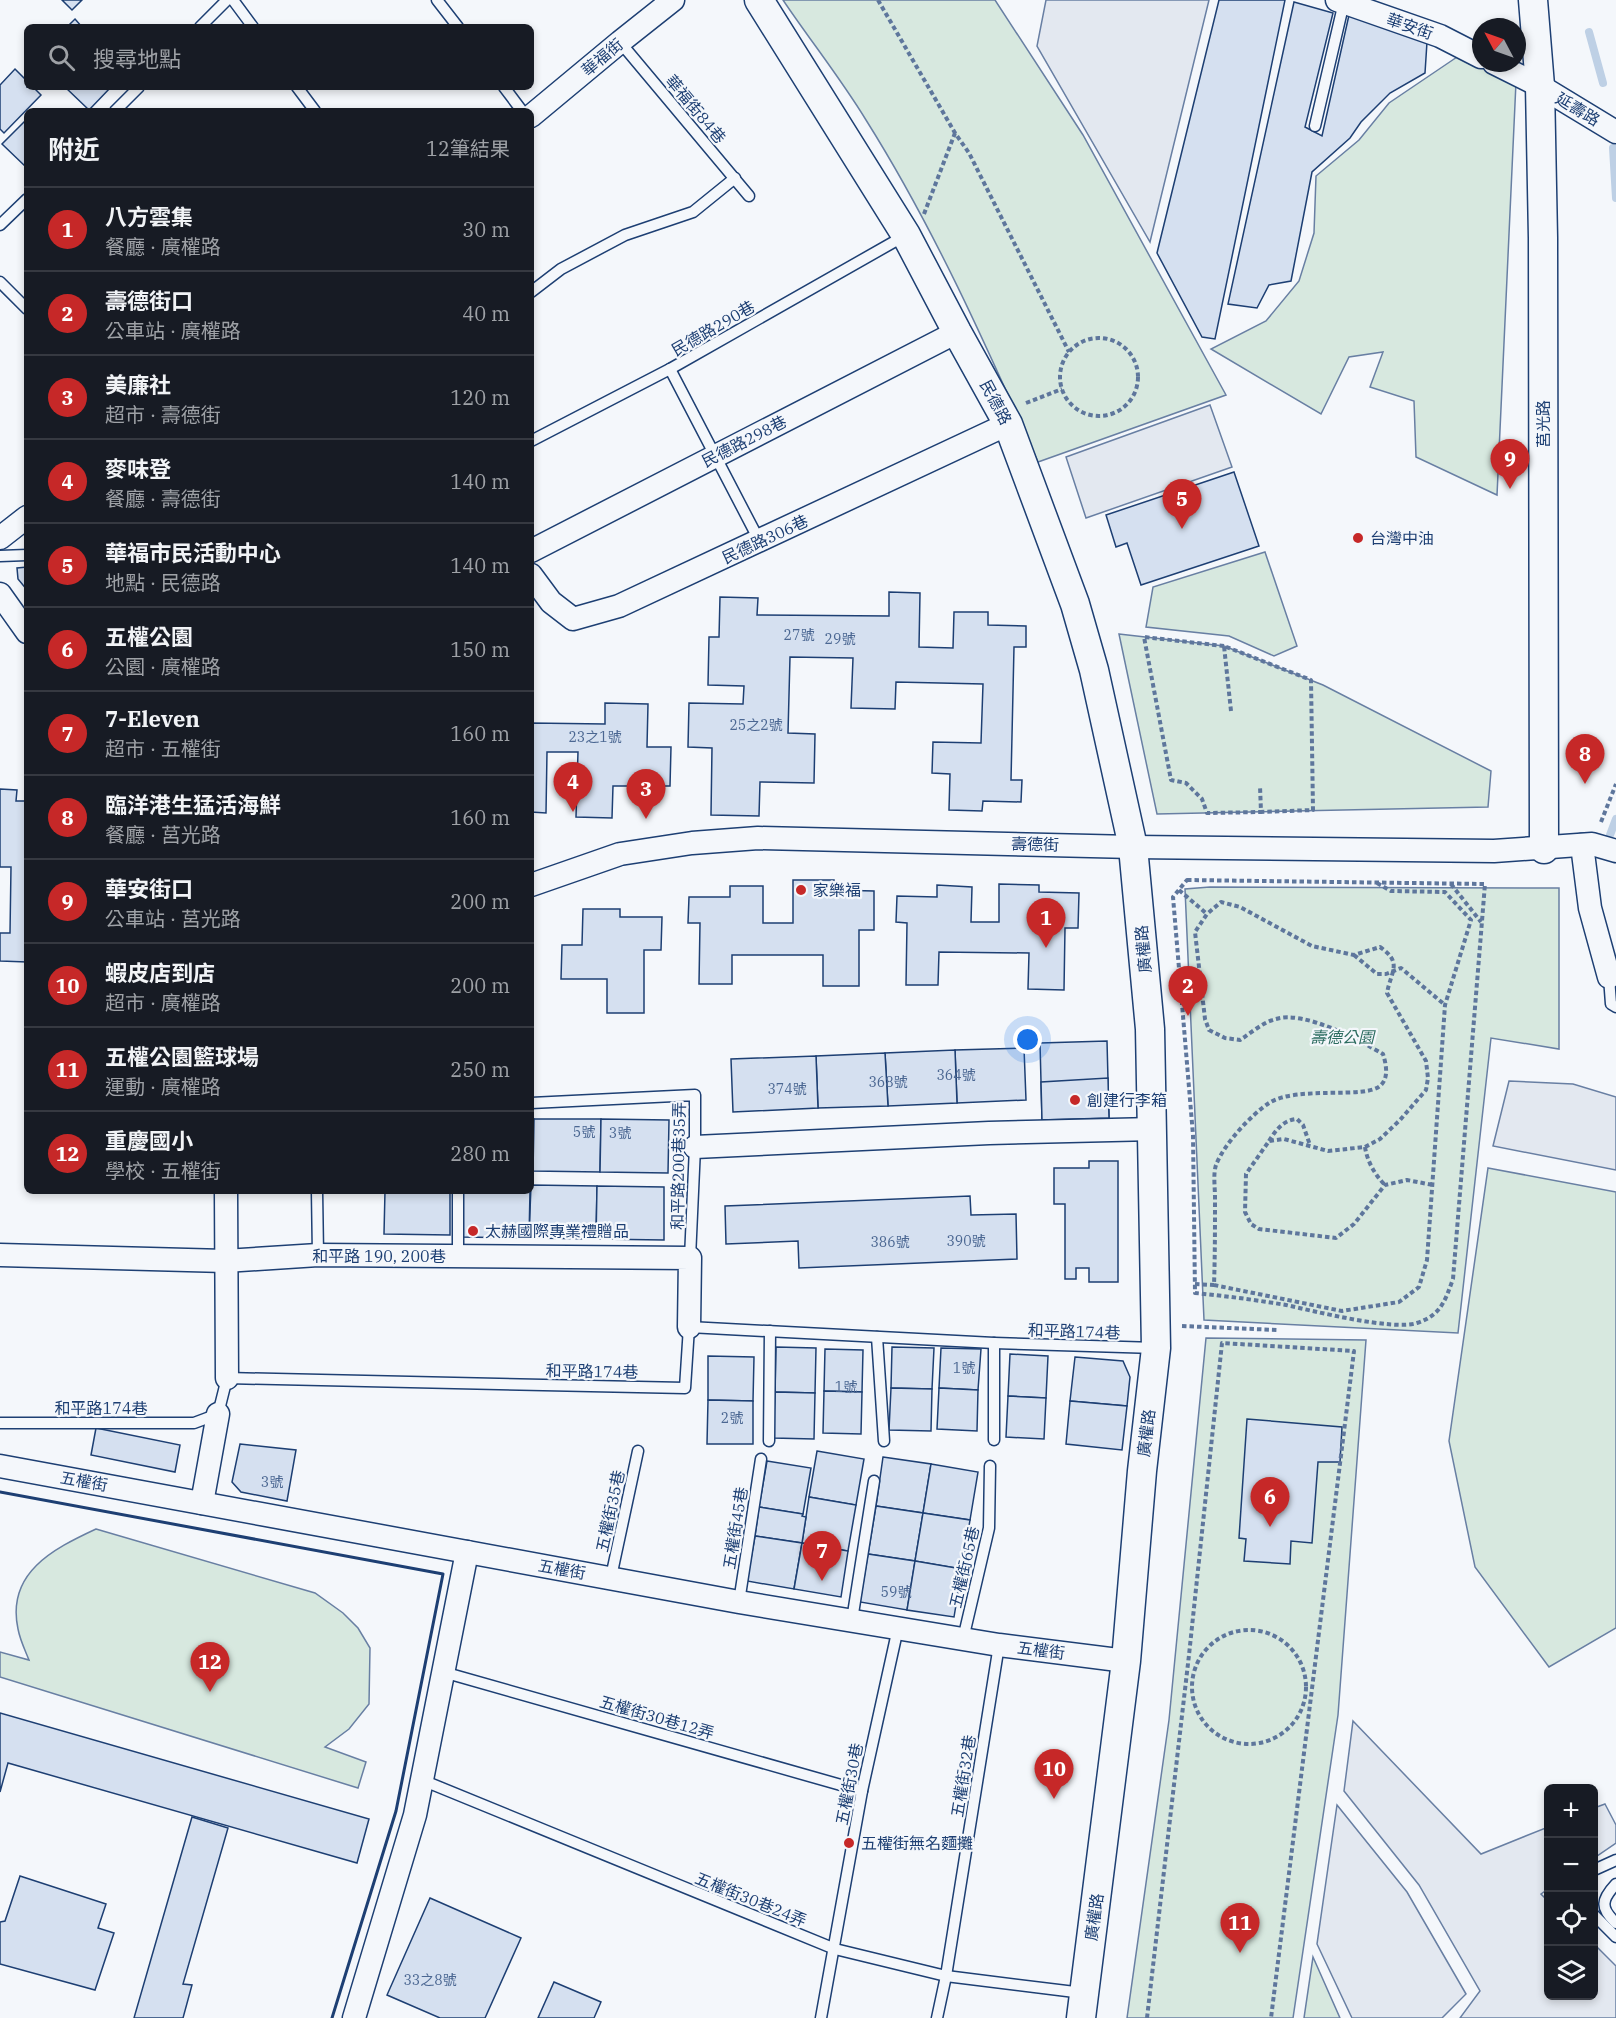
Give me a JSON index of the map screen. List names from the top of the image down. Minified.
{"streets":{"street":["華安街","華福街","延壽路","民德路","莒光路","民德路298巷","民德路306巷","壽德街","廣權路","和平路 190, 200巷","五權街"],"lane":["華福街84巷","民德路290巷","和平路200巷35弄","和平路174巷","五權街35巷","五權街45巷","五權街65巷","五權街30巷12弄","五權街32巷","五權街30巷","五權街30巷24弄"]},"crossings":[["華福街","華福街84巷"],["延壽路","莒光路"],["民德路290巷","民德路"],["民德路","民德路298巷"],["民德路","民德路306巷"],["民德路","壽德街"],["民德路","廣權路"],["莒光路","壽德街"],["壽德街","廣權路"],["廣權路","和平路174巷"],["廣權路","五權街"],["廣權路","五權街30巷24弄"],["和平路200巷35弄","和平路 190, 200巷"],["五權街","五權街35巷"],["五權街","五權街45巷"],["五權街","五權街65巷"],["五權街","五權街32巷"],["五權街","五權街30巷"],["五權街30巷12弄","五權街30巷"],["五權街32巷","五權街30巷24弄"],["五權街30巷","五權街30巷24弄"]],"parks":["壽德公園"],"places":["台灣中油","家樂福","創建行李箱","太赫國際專業禮贈品","五權街無名麵攤"],"house_numbers":["27號","29號","25之2號","23之1號","364號","368號","374號","5號","3號","390號","386號","1號","1號","2號","3號","59號","33之8號"],"north":"top left","page":{"search":"搜尋地點","heading":["附近","12筆結果"],"list":[{"mark":"1","name":"八方雲集","note":"餐廳 · 廣權路","value":"30 m"},{"mark":"2","name":"壽德街口","note":"公車站 · 廣權路","value":"40 m"},{"mark":"3","name":"美廉社","note":"超市 · 壽德街","value":"120 m"},{"mark":"4","name":"麥味登","note":"餐廳 · 壽德街","value":"140 m"},{"mark":"5","name":"華福市民活動中心","note":"地點 · 民德路","value":"140 m"},{"mark":"6","name":"五權公園","note":"公園 · 廣權路","value":"150 m"},{"mark":"7","name":"7-Eleven","note":"超市 · 五權街","value":"160 m"},{"mark":"8","name":"臨洋港生猛活海鮮","note":"餐廳 · 莒光路","value":"160 m"},{"mark":"9","name":"華安街口","note":"公車站 · 莒光路","value":"200 m"},{"mark":"10","name":"蝦皮店到店","note":"超市 · 廣權路","value":"200 m"},{"mark":"11","name":"五權公園籃球場","note":"運動 · 廣權路","value":"250 m"},{"mark":"12","name":"重慶國小","note":"學校 · 五權街","value":"280 m"}],"pins":["9","5","8","4","3","1","2","6","7","12","10","11"],"map_buttons":["+","−"]}}
